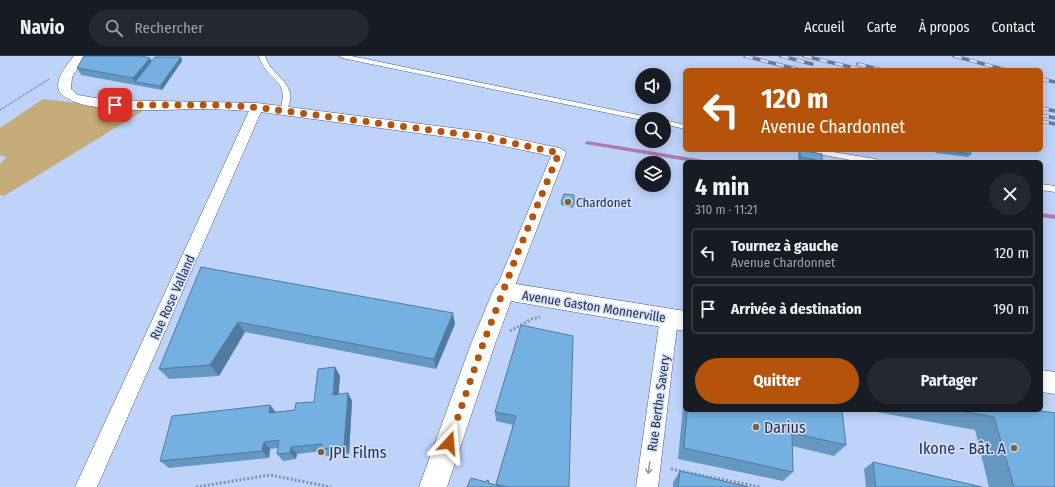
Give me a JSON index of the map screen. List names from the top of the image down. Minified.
{"streets":{"street":["Rue Rose Valland","Avenue Gaston Monnerville","Rue Berthe Savery"]},"crossings":[["Avenue Gaston Monnerville","Rue Berthe Savery"]],"places":["Chardonet","Darius","Ikone - Bât. A","JPL Films"],"page":{"header":"Navio","search":"Rechercher","nav":["Accueil","Carte","À propos","Contact"],"turn":["120 m","Avenue Chardonnet"],"heading":["4 min","310 m · 11:21"],"list":[{"name":"Tournez à gauche","note":"Avenue Chardonnet","value":"120 m"},{"name":"Arrivée à destination","value":"190 m"}],"buttons":["Quitter","Partager"]}}
